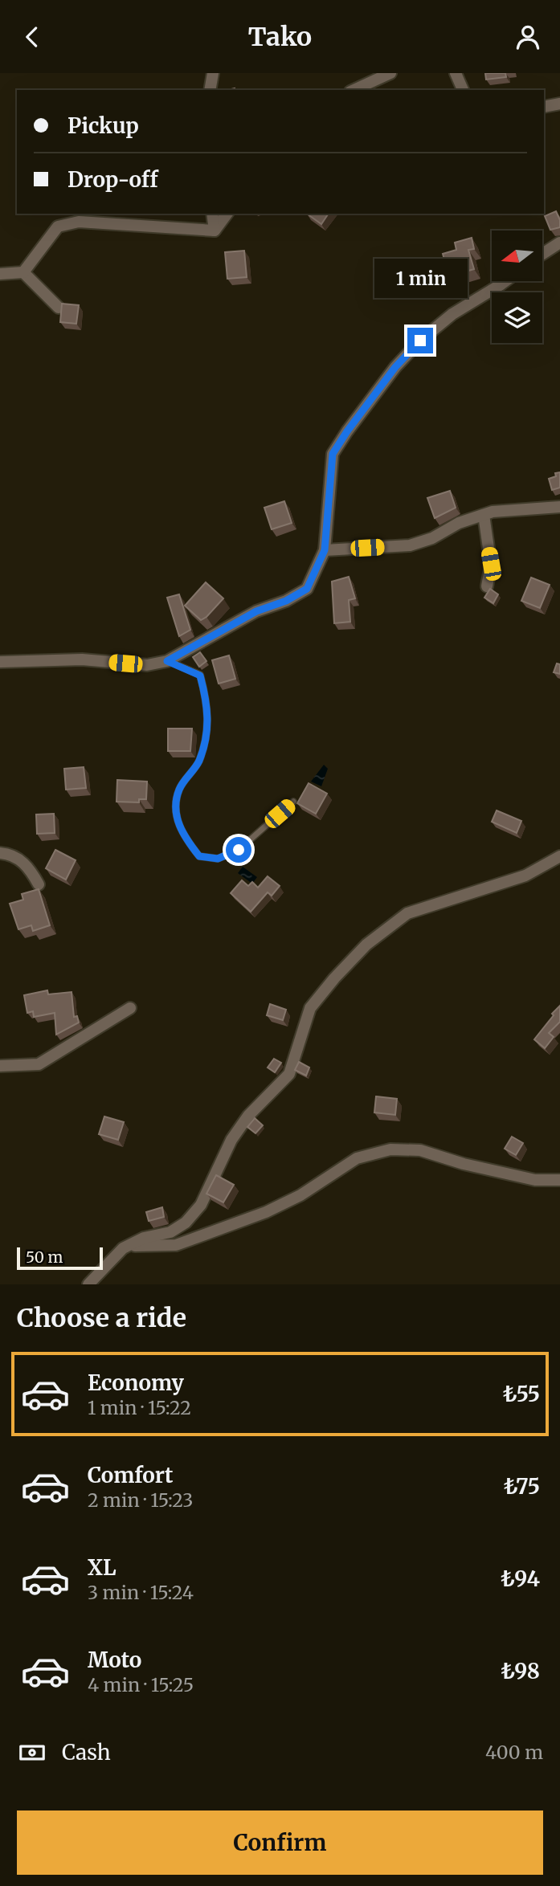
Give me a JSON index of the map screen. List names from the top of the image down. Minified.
{"scale_bar":"50 m","north":"left","page":{"header":"Tako","banner":["Pickup","Drop-off"],"bubble":"1 min","scale":"50 m","heading":"Choose a ride","list":[{"name":"Economy","note":"1 min · 15:22","value":"₺55"},{"name":"Comfort","note":"2 min · 15:23","value":"₺75"},{"name":"XL","note":"3 min · 15:24","value":"₺94"},{"name":"Moto","note":"4 min · 15:25","value":"₺98"}],"pay":["Cash","400 m"],"buttons":"Confirm"}}
